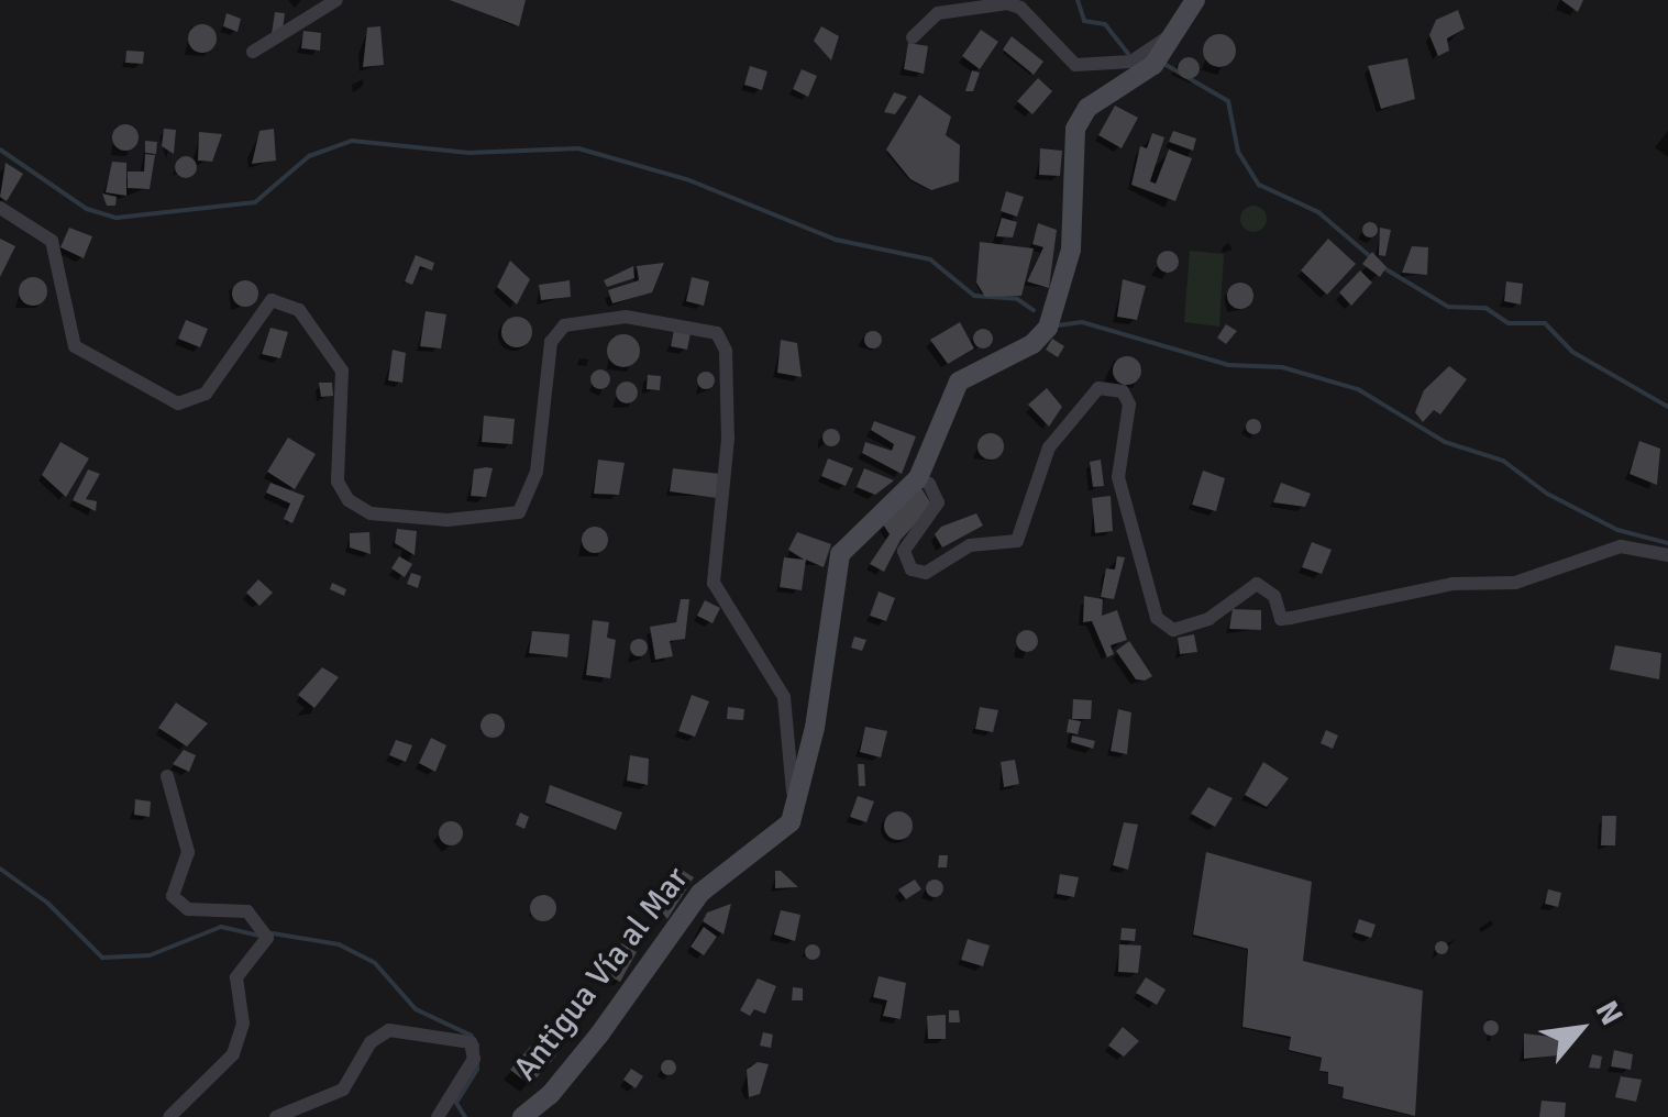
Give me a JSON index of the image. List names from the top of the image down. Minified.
{"streets":{"main road":["Antigua Vía al Mar"]},"north":"top right"}
